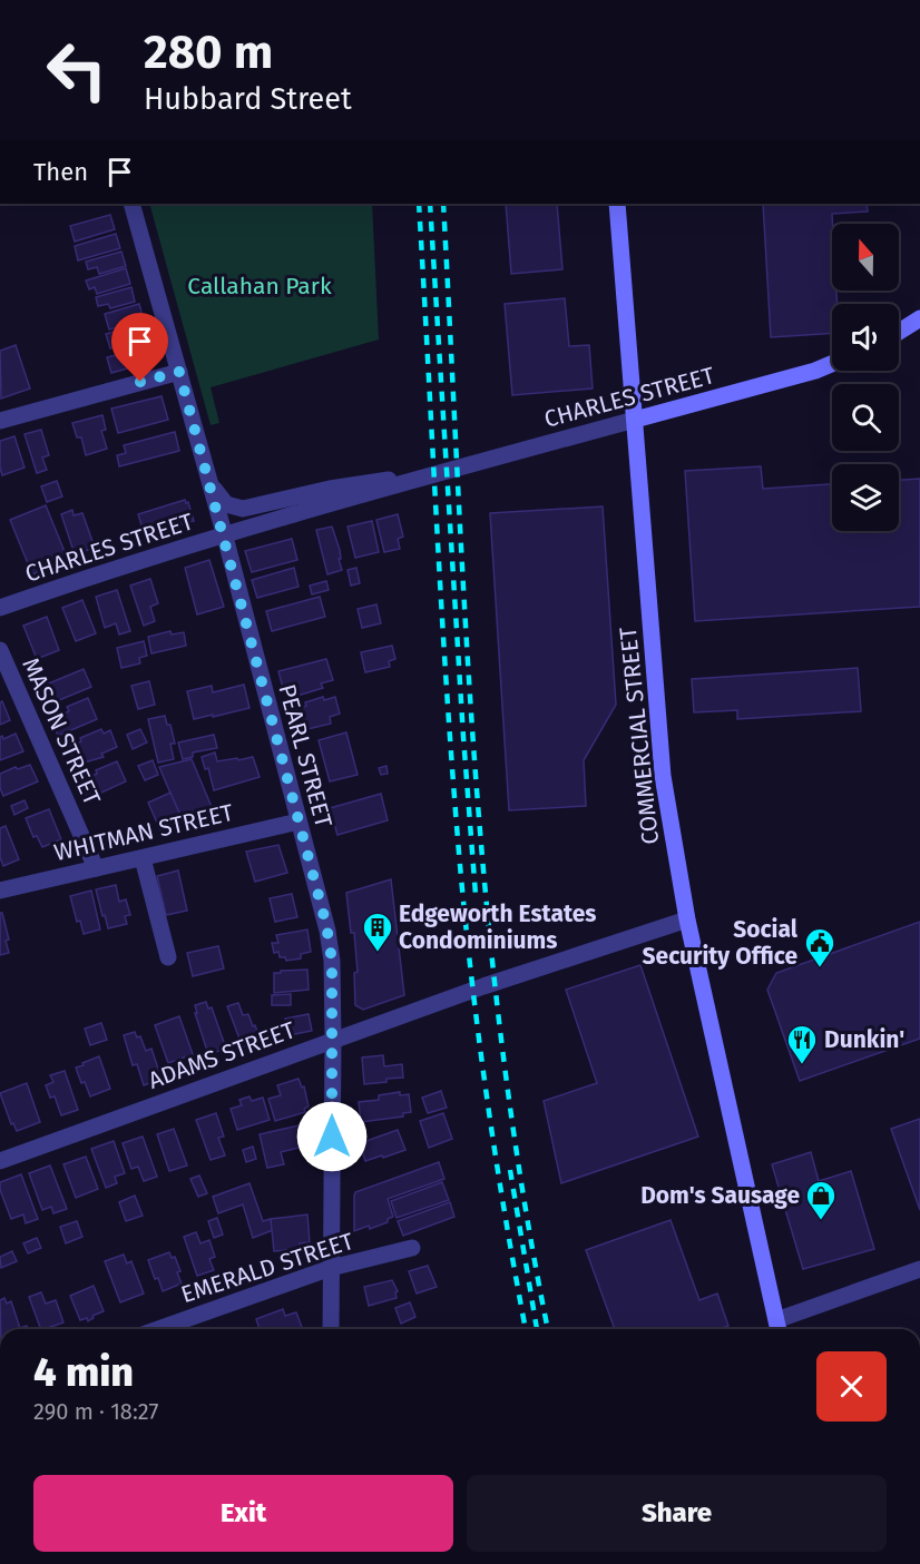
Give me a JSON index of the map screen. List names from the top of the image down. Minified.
{"streets":{"main road":["CHARLES STREET","COMMERCIAL STREET"],"street":["MASON STREET","PEARL STREET","WHITMAN STREET","ADAMS STREET","EMERALD STREET"]},"crossings":[["CHARLES STREET","COMMERCIAL STREET"],["CHARLES STREET","PEARL STREET"],["MASON STREET","WHITMAN STREET"],["COMMERCIAL STREET","ADAMS STREET"],["PEARL STREET","WHITMAN STREET"],["PEARL STREET","ADAMS STREET"],["PEARL STREET","EMERALD STREET"]],"parks":["Callahan Park"],"places":{"building":["Edgeworth Estates Condominiums"],"public building":["Social Security Office"],"restaurant":["Dunkin'"],"shop":["Dom's Sausage"]},"north":"top","page":{"turn":["280 m","Hubbard Street"],"then":"Then","heading":["4 min","290 m · 18:27"],"buttons":["Exit","Share"]}}
